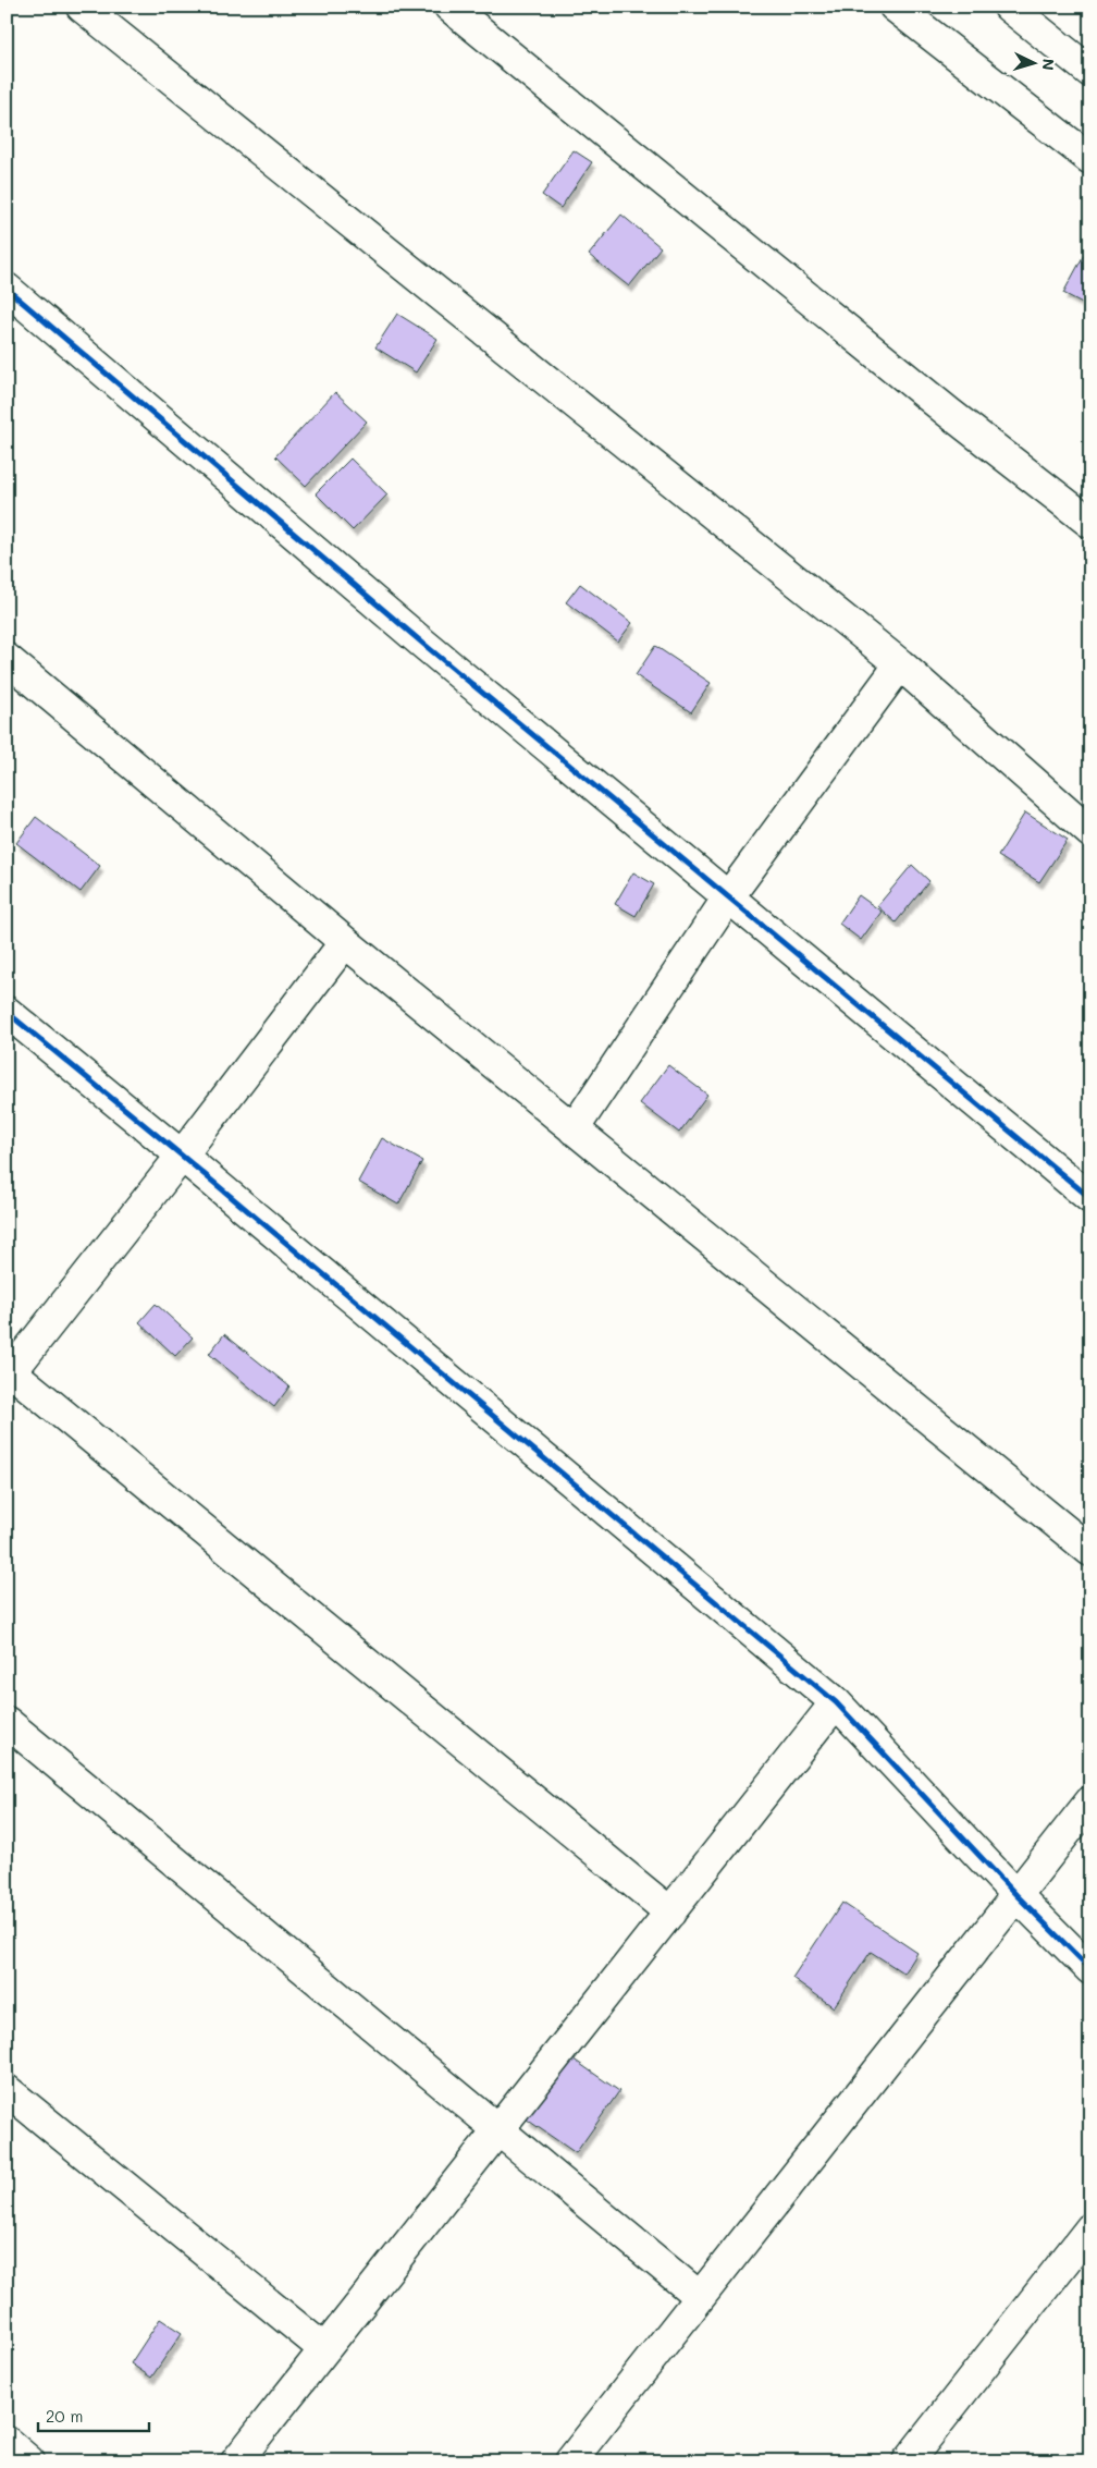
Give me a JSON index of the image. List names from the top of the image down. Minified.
{"scale_bar":"20 m","north":"right"}
